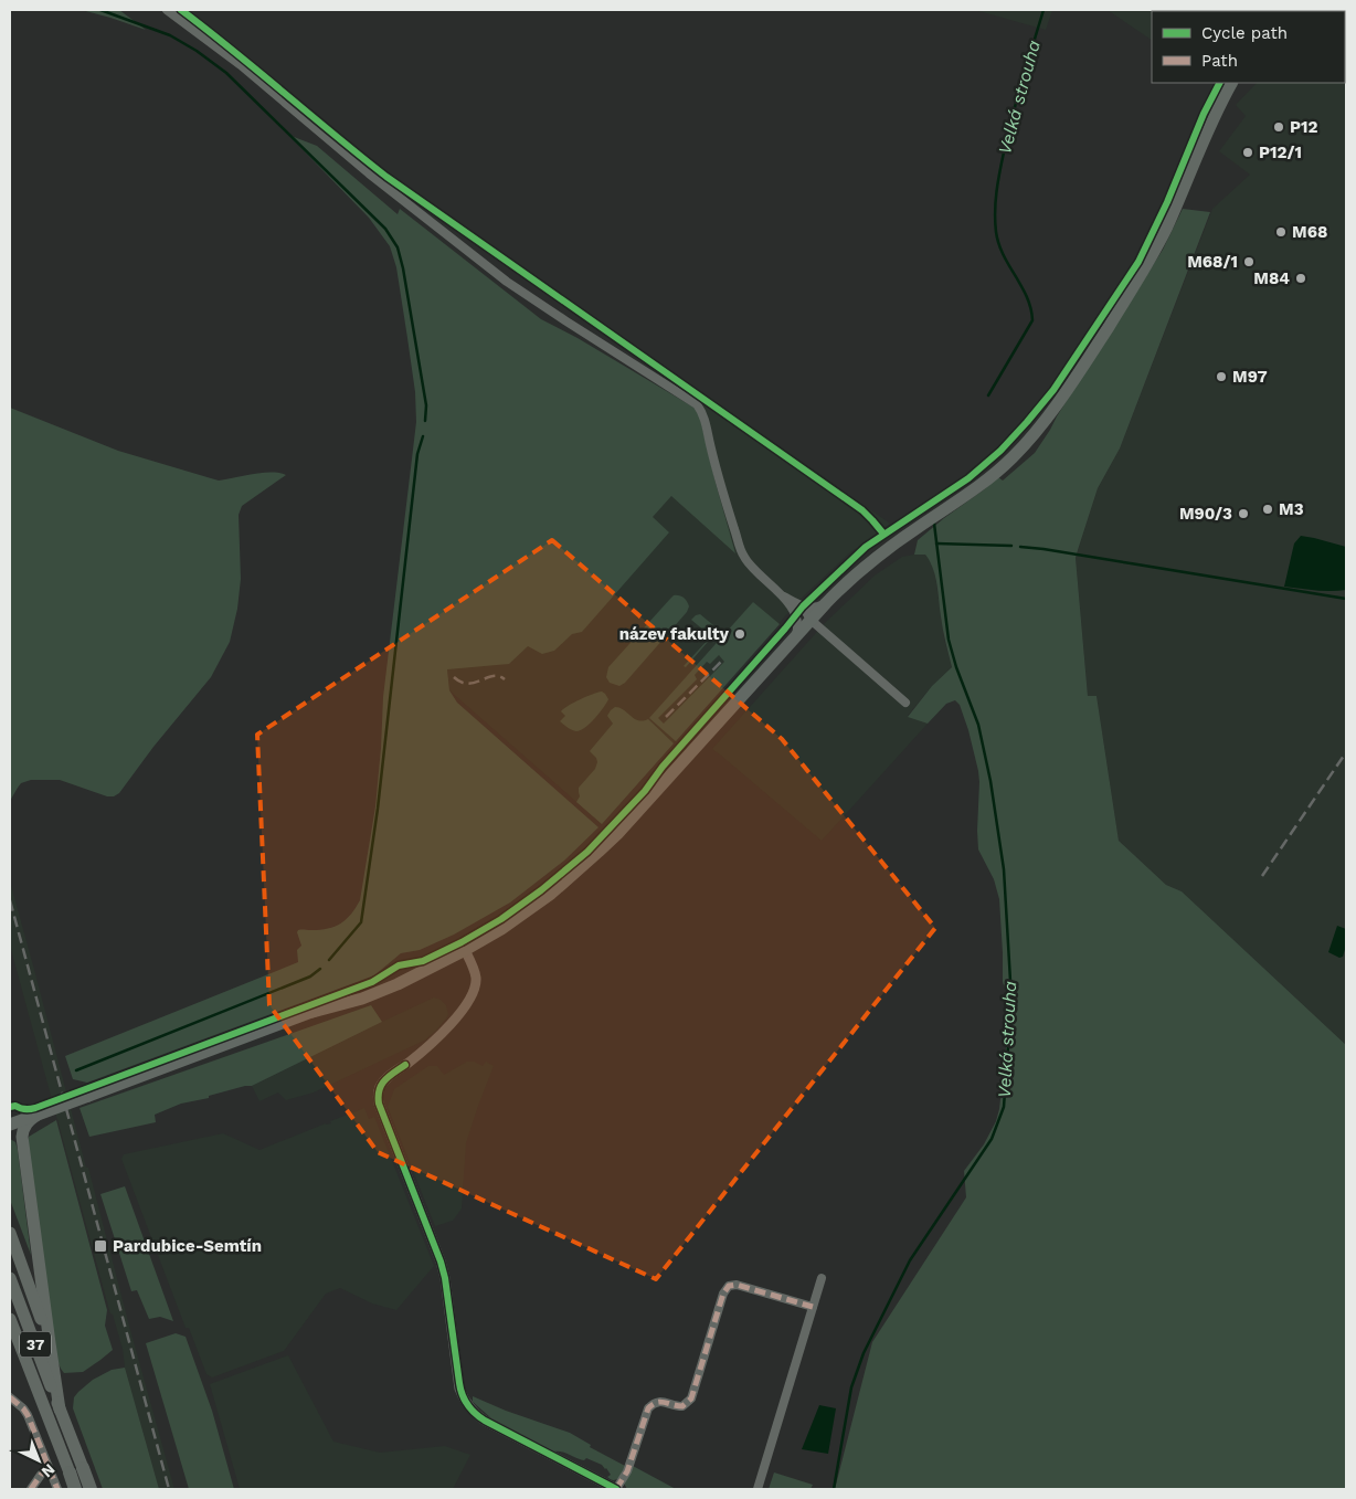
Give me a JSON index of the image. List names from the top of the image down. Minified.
{"streets":{"highway":["37"]},"water":["Velká strouha"],"places":{"other":["P12","P12/1","M68","M68/1","M84","M97","M3","M90/3","název fakulty"],"transit":["Pardubice-Semtín"]},"legend":["Cycle path","Path"],"north":"bottom right"}
